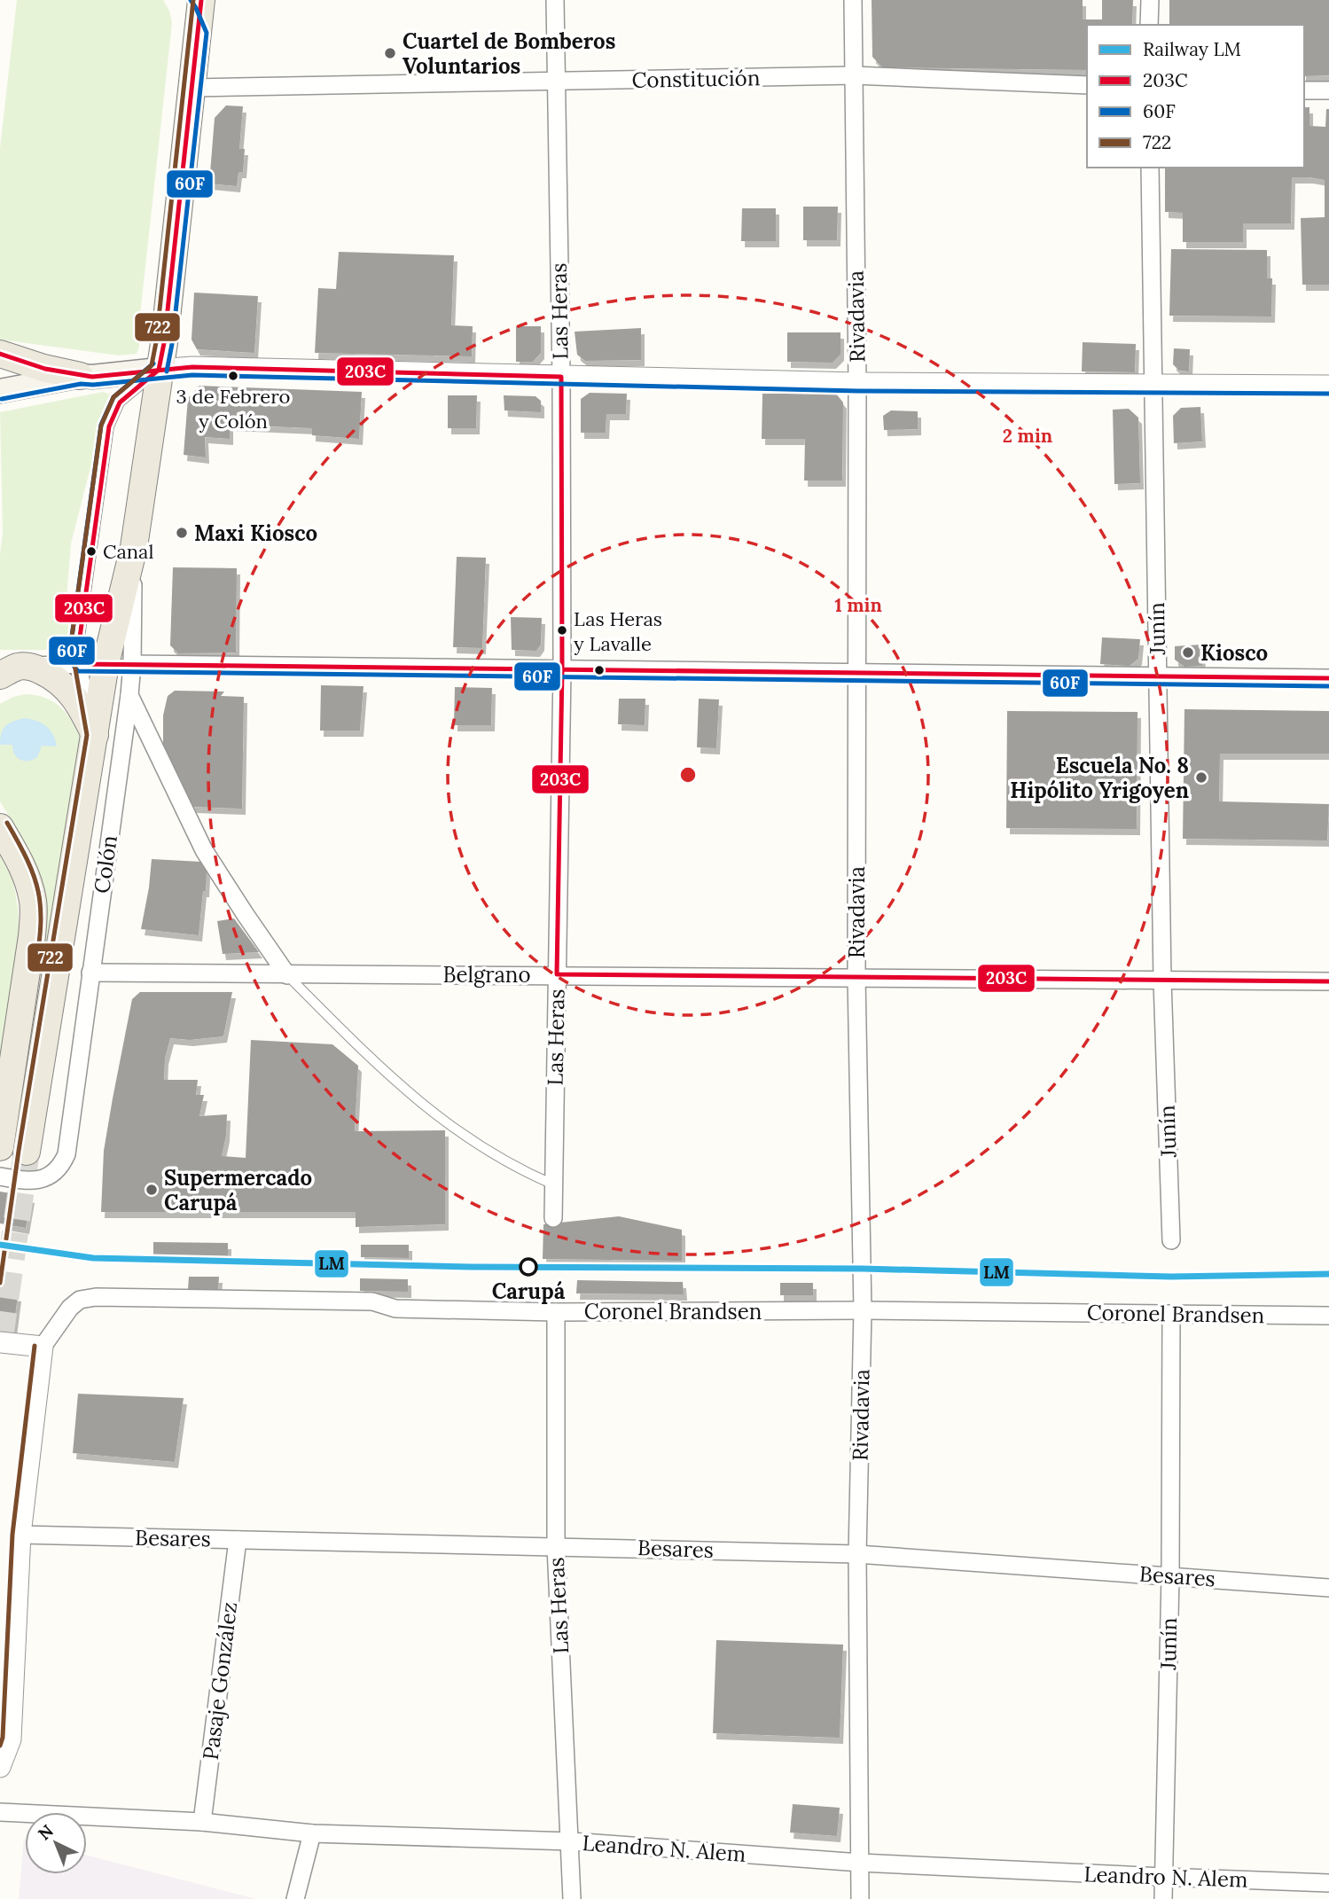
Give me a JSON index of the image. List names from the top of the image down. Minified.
{"streets":{"main road":["Colón"],"street":["Constitución","Las Heras","Rivadavia","Junín","Belgrano","Coronel Brandsen","Besares","Pasaje González","Leandro N. Alem"]},"crossings":[["Constitución","Las Heras"],["Constitución","Rivadavia"],["Constitución","Colón"],["Las Heras","Belgrano"],["Las Heras","Coronel Brandsen"],["Las Heras","Besares"],["Las Heras","Leandro N. Alem"],["Rivadavia","Belgrano"],["Rivadavia","Coronel Brandsen"],["Rivadavia","Besares"],["Rivadavia","Leandro N. Alem"],["Junín","Belgrano"],["Junín","Coronel Brandsen"],["Junín","Besares"],["Junín","Leandro N. Alem"],["Colón","Belgrano"],["Besares","Pasaje González"],["Pasaje González","Leandro N. Alem"]],"places":["Cuartel de Bomberos Voluntarios","3 de Febrero y Colón","Maxi Kiosco","Canal","Las Heras y Lavalle","Kiosco","Escuela No. 8 Hipólito Yrigoyen","Supermercado Carupá","Carupá"],"lines":["transit line 203C","transit line 60F","transit line 722","rail line LM"],"legend":["Railway LM","203C","60F","722"],"north":"top left","rings":["2 min","1 min"]}
